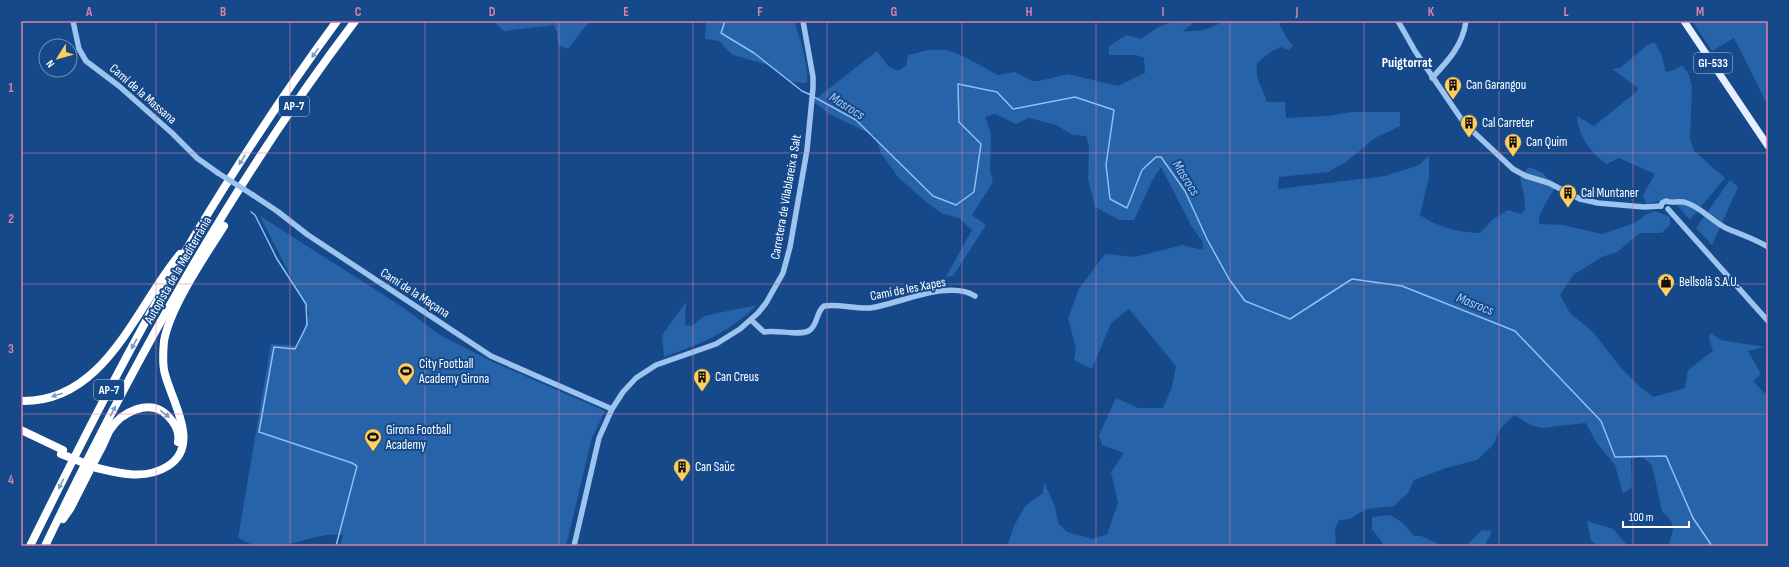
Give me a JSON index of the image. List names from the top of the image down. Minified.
{"streets":{"highway":["AP-7","Autopista de la Mediterrània"],"main road":["GI-533"],"street":["Camí de la Massana","Carretera de Vilablareix a Salt","Camí de les Xapes","Camí de la Maçana"]},"crossings":[["Camí de la Massana","Camí de la Maçana"],["Carretera de Vilablareix a Salt","Camí de les Xapes"],["Carretera de Vilablareix a Salt","Camí de la Maçana"]],"districts":["Puigtorrat"],"water":["Masrocs"],"places":{"building":["Can Garangou","Cal Carreter","Can Quim","Cal Muntaner","Can Creus","Can Saüc"],"shop":["Bellsolà S.A.U."],"sports":["City Football Academy Girona","Girona Football Academy"]},"scale_bar":"100 m","north":"bottom left","grid":{"columns":["A","B","C","D","E","F","G","H","I","J","K","L","M"],"rows":["1","2","3","4"]}}
